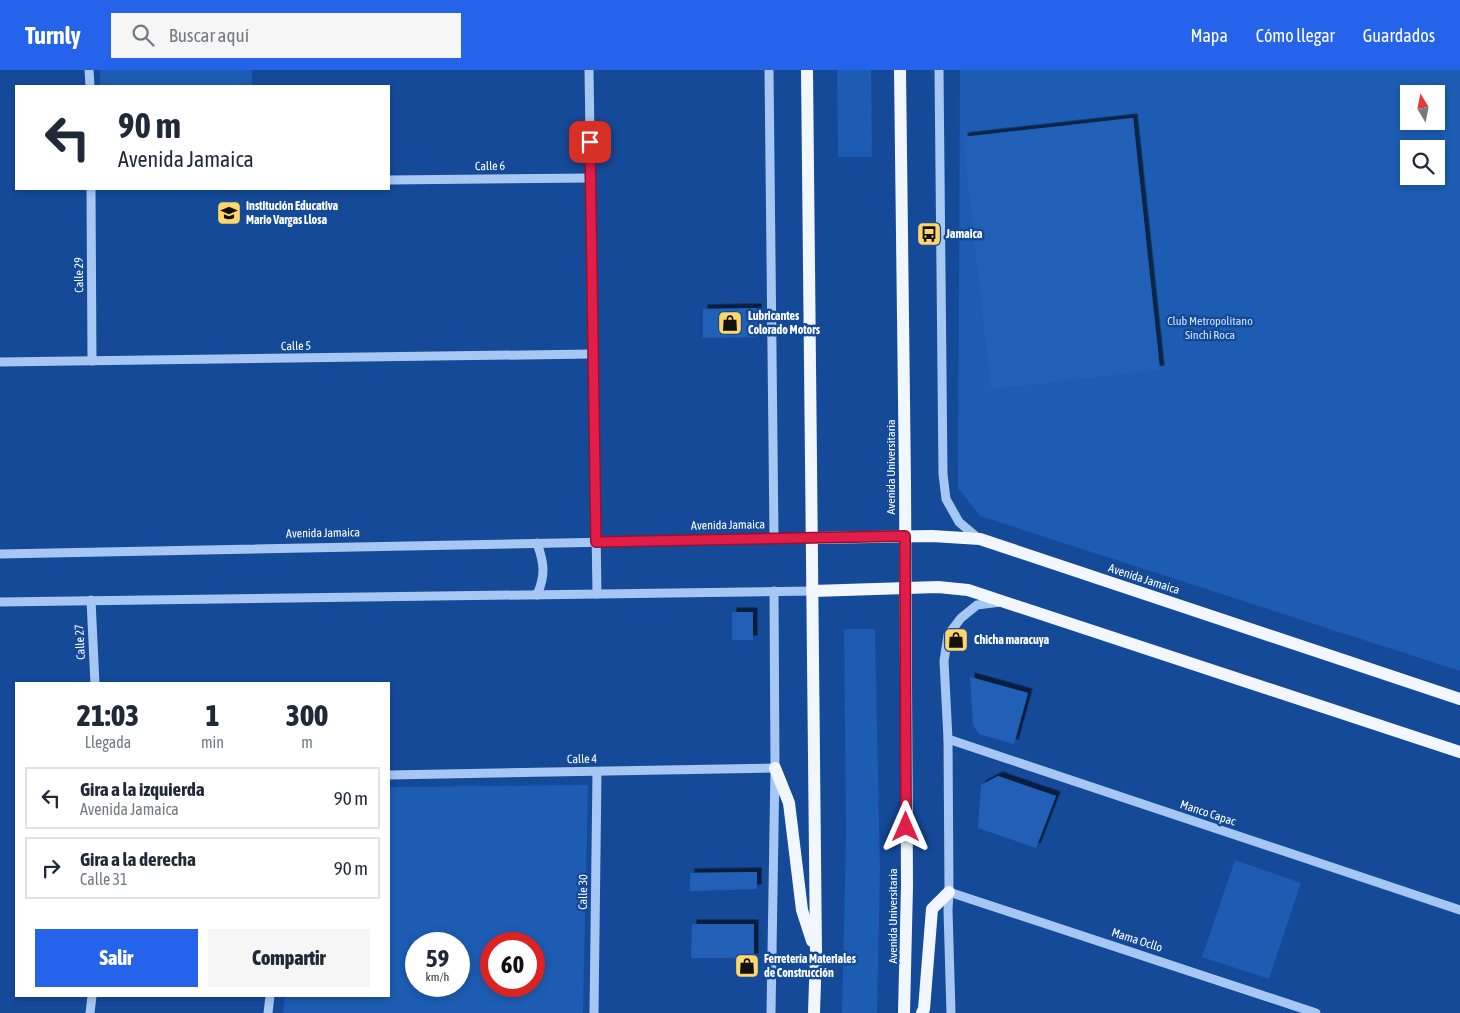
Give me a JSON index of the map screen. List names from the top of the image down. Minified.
{"streets":{"main road":["Avenida Universitaria","Avenida Jamaica"],"street":["Calle 6","Calle 29","Calle 5","Calle 27","Calle 4","Manco Capac","Calle 30","Mama Ocllo"]},"crossings":[["Calle 29","Calle 5"],["Avenida Universitaria","Avenida Jamaica"],["Calle 4","Calle 30"]],"parks":["Club Metropolitano Sinchi Roca"],"places":{"school or university":["Institución Educativa Mario Vargas Llosa"],"bus stop":["Jamaica"],"shop":["Lubricantes Colorado Motors","Chicha maracuya","Ferretería Materiales de Construcción"]},"north":"top","page":{"header":"Turnly","search":"Buscar aquí","nav":["Mapa","Cómo llegar","Guardados"],"turn":["90 m","Avenida Jamaica"],"eta":["21:03","Llegada","1","min","300","m"],"list":[{"name":"Gira a la izquierda","note":"Avenida Jamaica","value":"90 m"},{"name":"Gira a la derecha","note":"Calle 31","value":"90 m"}],"buttons":["Salir","Compartir"],"speed":"59 km/h","limit":"60"}}
